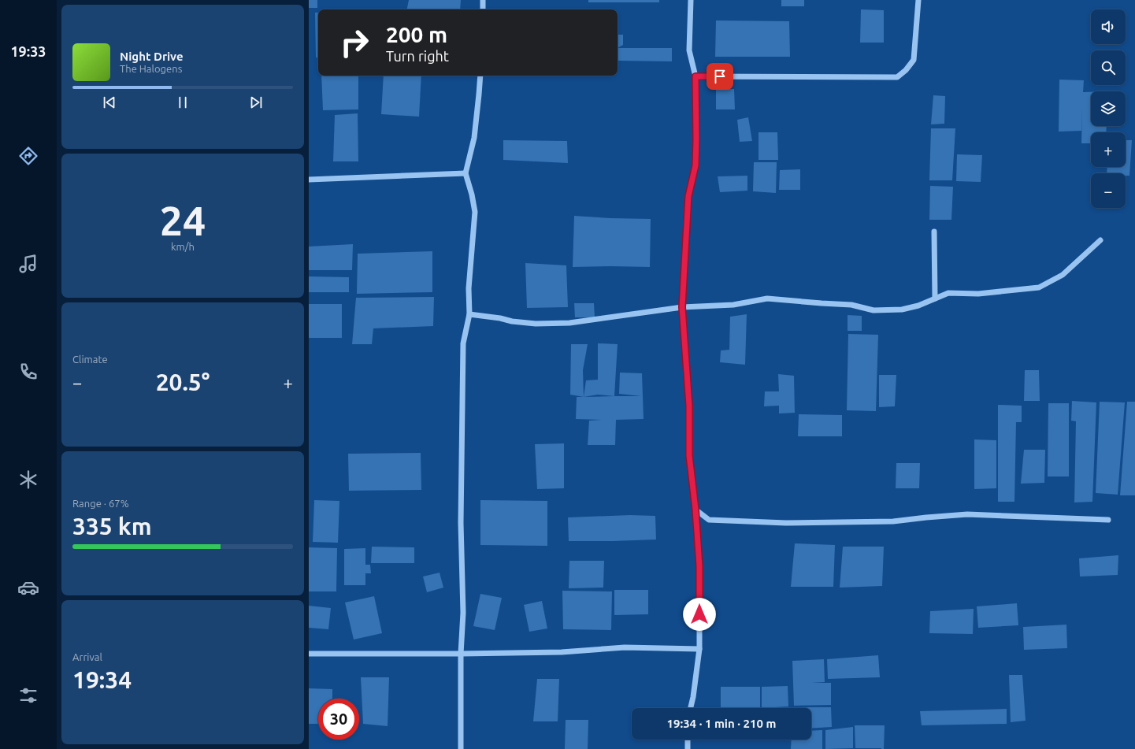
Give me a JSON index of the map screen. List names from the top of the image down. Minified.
{"page":{"tabs":"19:33","map_buttons":["+","−"],"turn":["200 m","Turn right"],"song":["Night Drive","The Halogens"],"tile":[["24","km/h"],"Climate",["Range · 67%","335 km"],["Arrival","19:34"]],"heat":["−","20.5°","+"],"limit":"30","trip":"19:34 · 1 min · 210 m"}}
